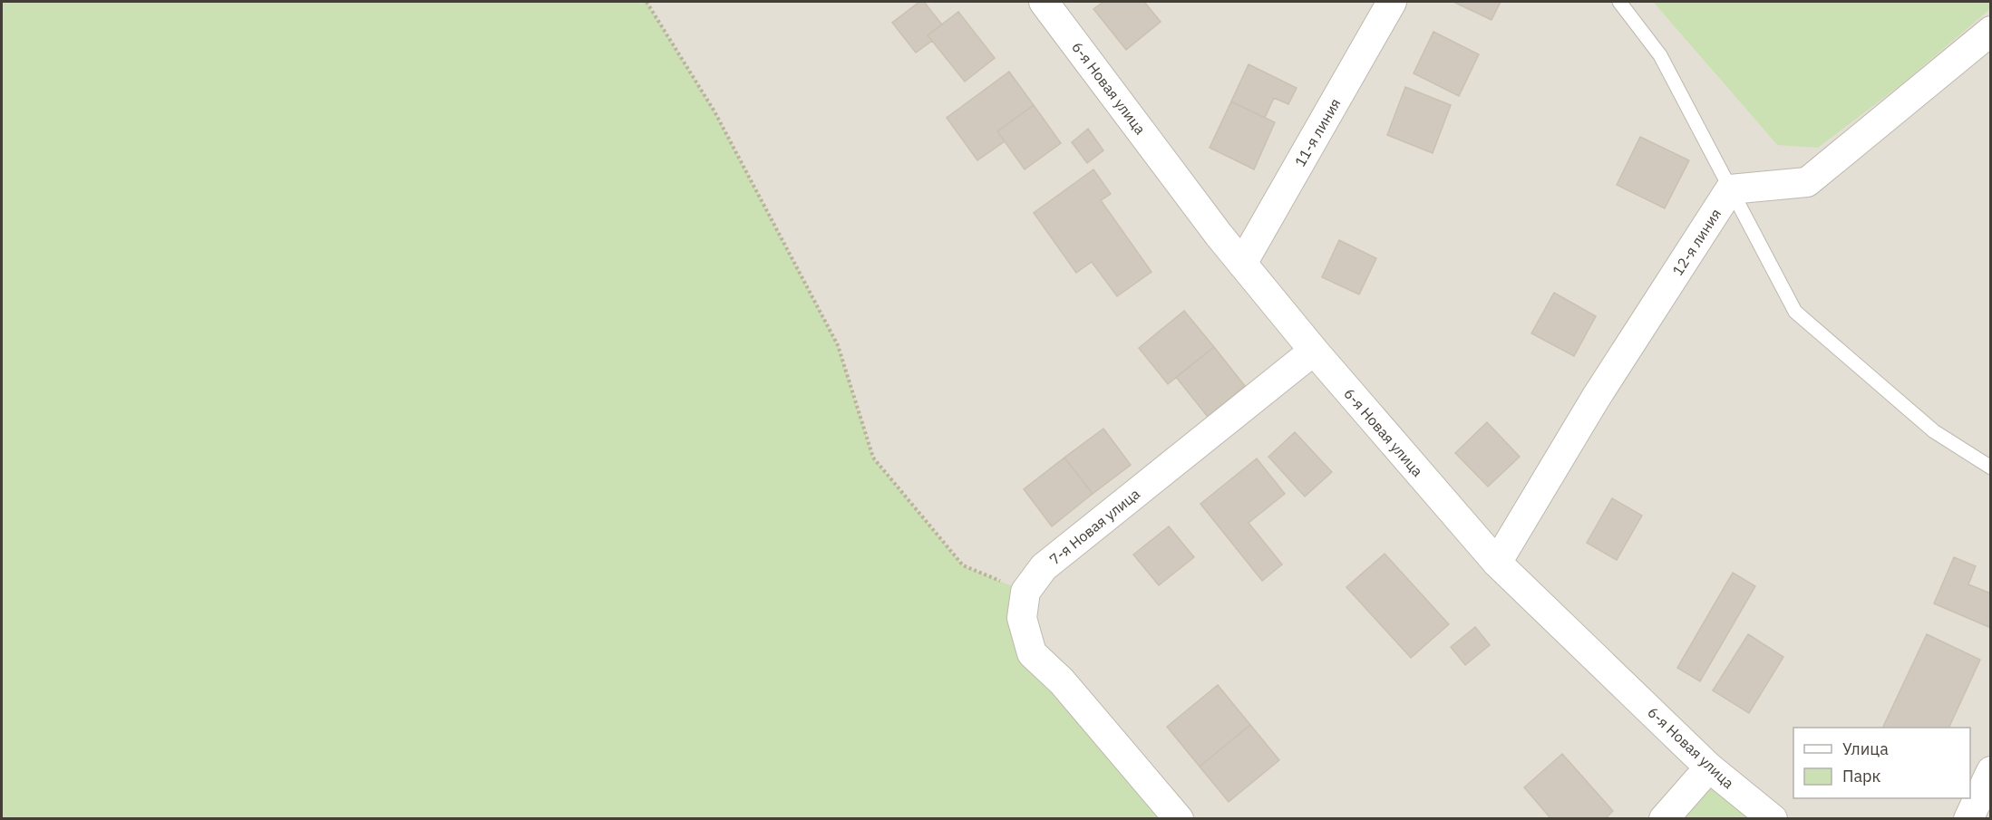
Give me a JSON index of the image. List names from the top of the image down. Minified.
{"streets":{"street":["6-я Новая улица","11-я линия","12-я линия","7-я Новая улица"]},"crossings":[["6-я Новая улица","11-я линия"],["6-я Новая улица","12-я линия"],["6-я Новая улица","7-я Новая улица"]],"legend":["Улица","Парк"]}
